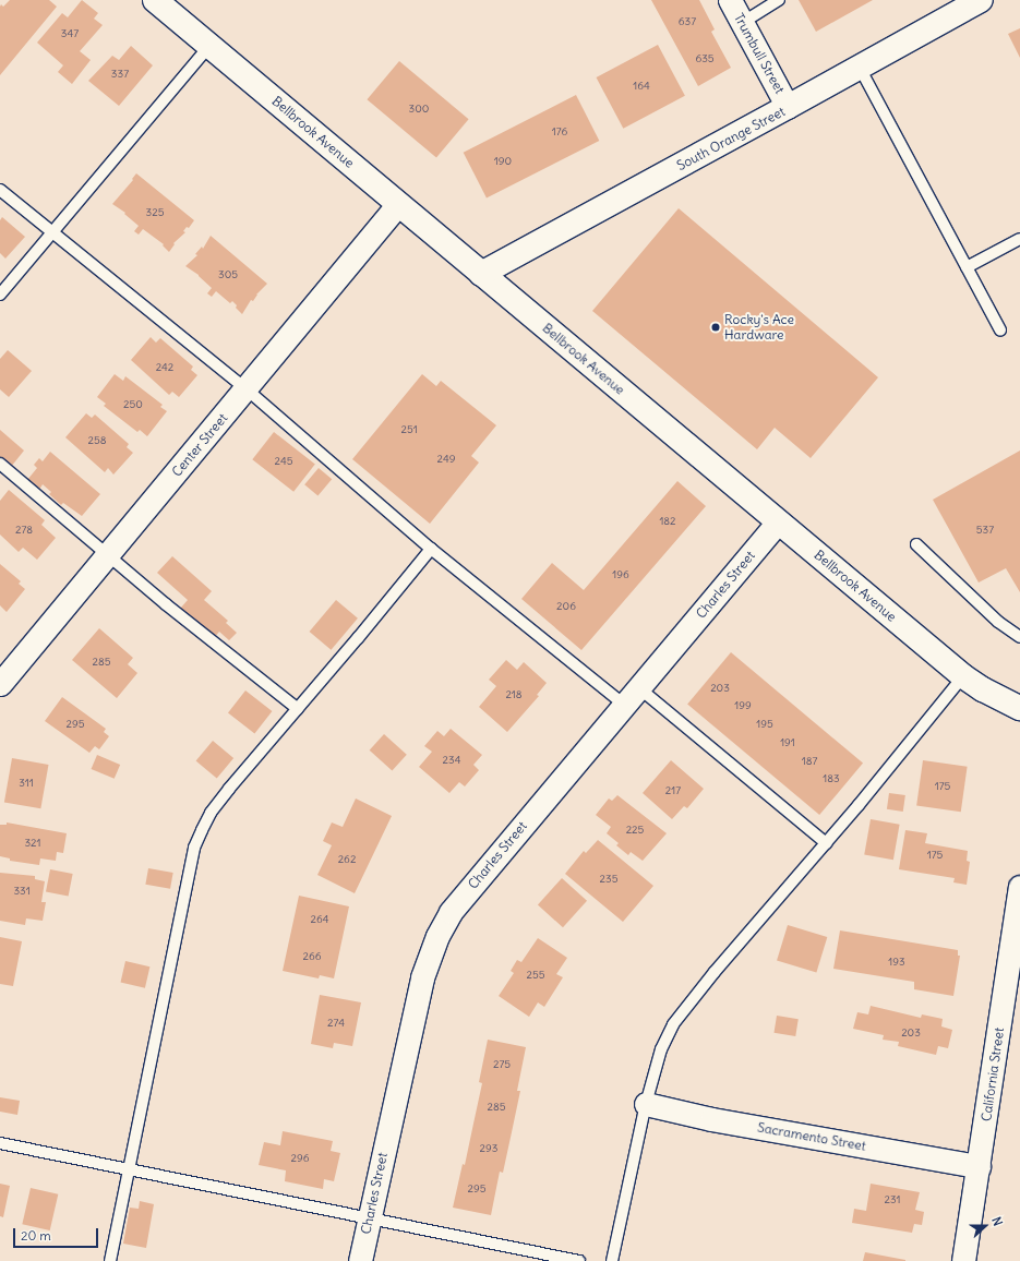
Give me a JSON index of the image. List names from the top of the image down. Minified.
{"streets":{"street":["Trumbull Street","Bellbrook Avenue","South Orange Street","Center Street","Charles Street","California Street","Sacramento Street"]},"crossings":[["Trumbull Street","South Orange Street"],["Bellbrook Avenue","South Orange Street"],["Bellbrook Avenue","Center Street"],["Bellbrook Avenue","Charles Street"],["California Street","Sacramento Street"]],"places":["Rocky's Ace Hardware"],"house_numbers":["637","347","635","337","164","300","176","190","325","305","242","250","251","258","249","245","182","278","537","196","206","285","203","218","199","295","195","191","234","187","183","311","175","217","225","321","175","262","235","331","264","266","193","255","274","203","275","285","293","296","295","231"],"scale_bar":"20 m","north":"right"}
